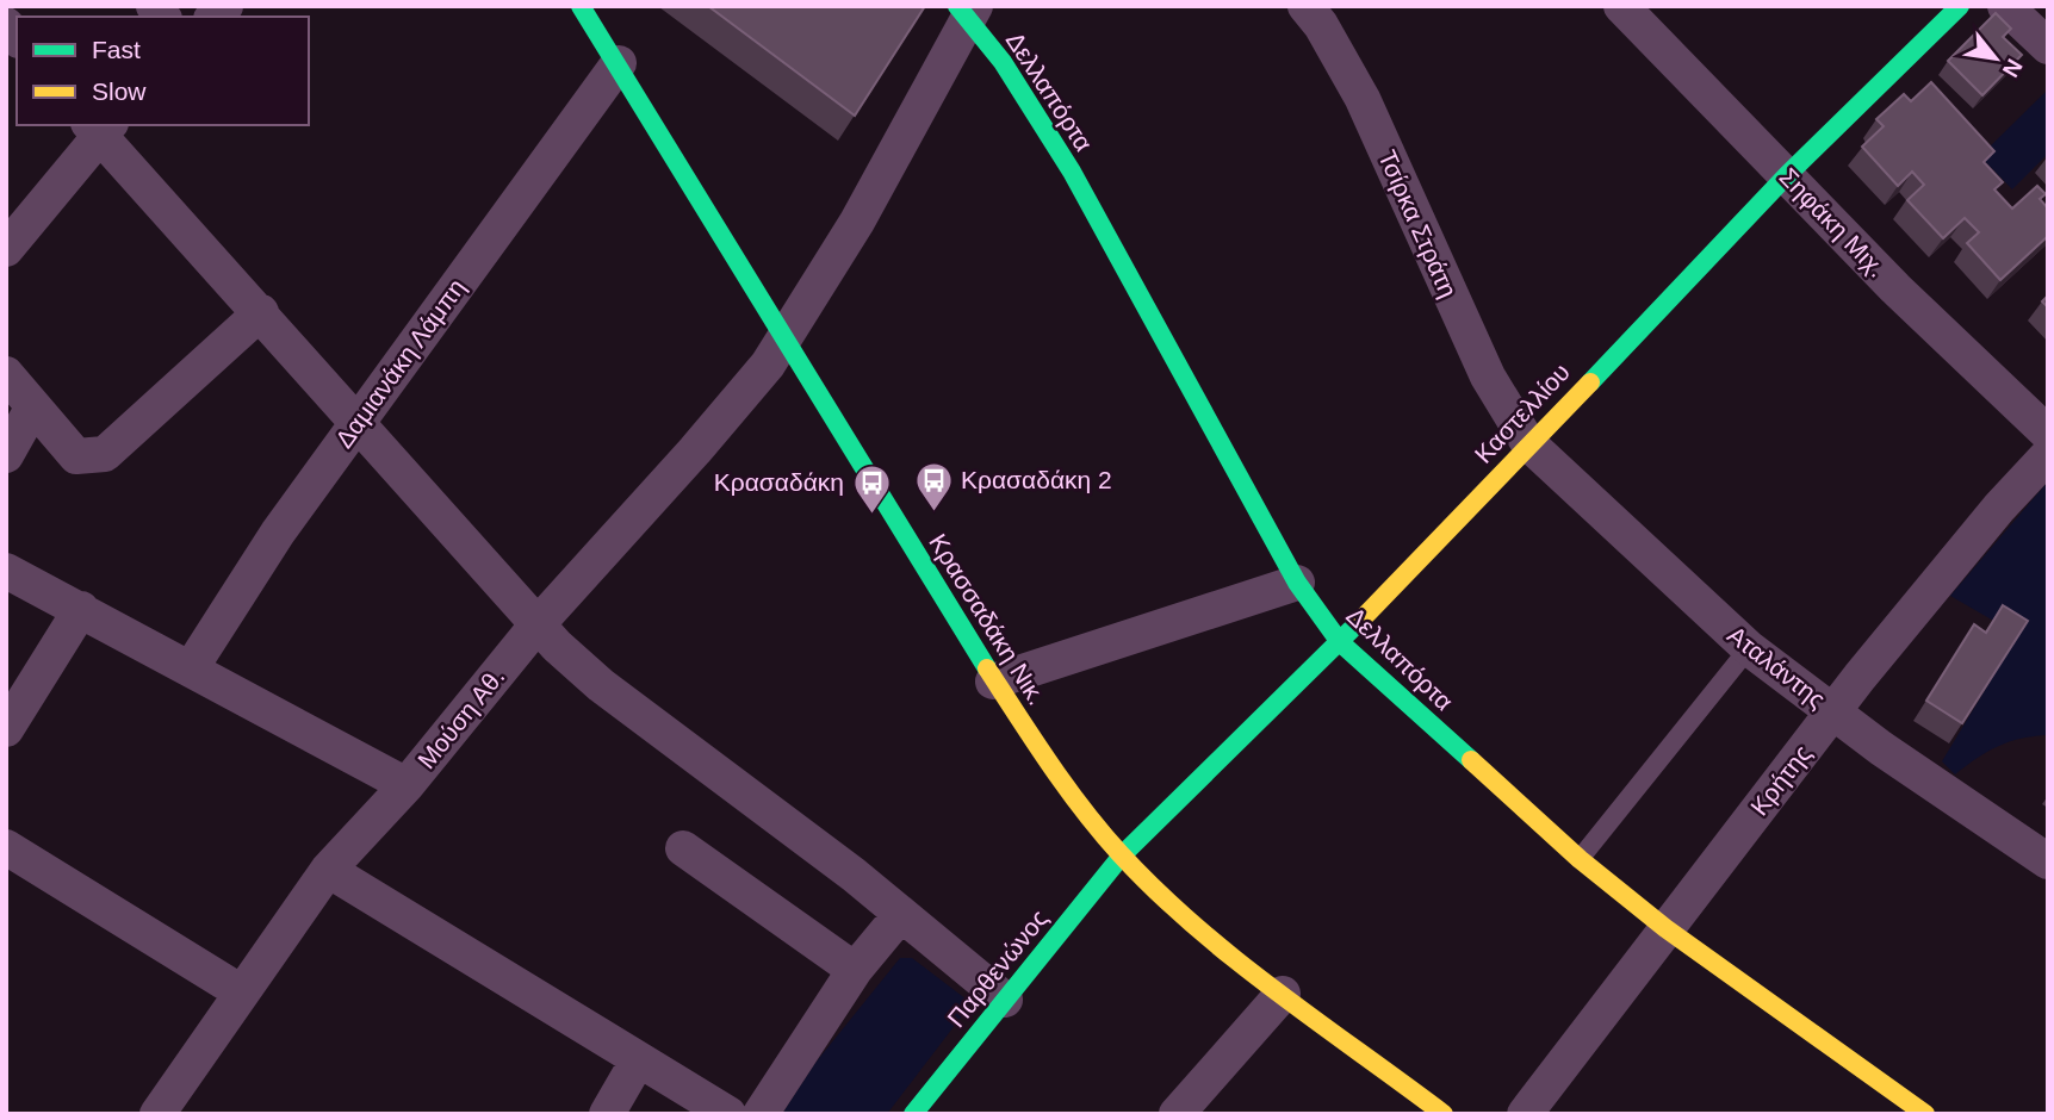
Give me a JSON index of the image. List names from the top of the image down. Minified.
{"streets":{"street":["Δελλαπόρτα","Σηφάκη Μιχ.","Τσίρκα Στράτη","Δαμιανάκη Λάμπη","Καστελλίου","Κρασσαδάκη Νικ.","Αταλάντης","Μούση Αθ.","Κρήτης","Παρθενώνος"]},"crossings":[["Δελλαπόρτα","Καστελλίου"],["Δελλαπόρτα","Μούση Αθ."],["Δελλαπόρτα","Κρήτης"],["Σηφάκη Μιχ.","Καστελλίου"],["Τσίρκα Στράτη","Καστελλίου"],["Τσίρκα Στράτη","Αταλάντης"],["Δαμιανάκη Λάμπη","Κρασσαδάκη Νικ."],["Καστελλίου","Κρασσαδάκη Νικ."],["Καστελλίου","Αταλάντης"],["Καστελλίου","Παρθενώνος"],["Κρασσαδάκη Νικ.","Μούση Αθ."],["Κρασσαδάκη Νικ.","Παρθενώνος"],["Αταλάντης","Κρήτης"]],"places":{"bus stop":["Κρασαδάκη 2","Κρασαδάκη"]},"legend":["Fast","Slow"],"north":"bottom right"}
